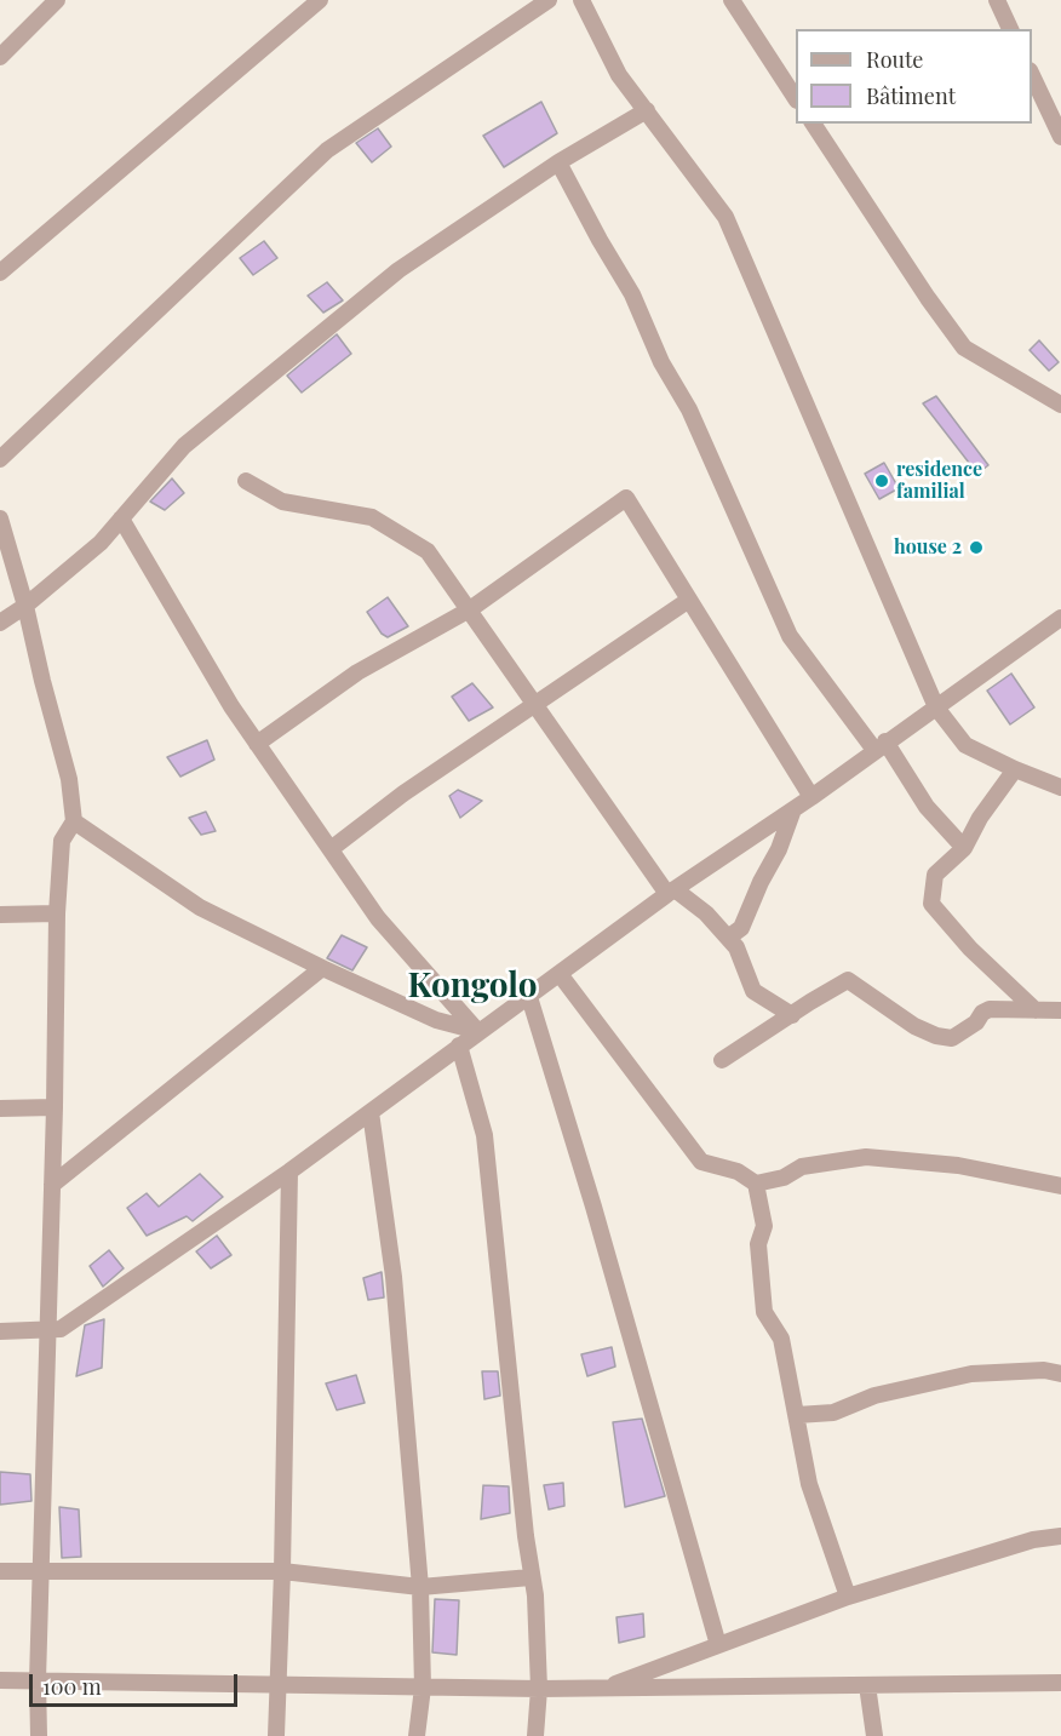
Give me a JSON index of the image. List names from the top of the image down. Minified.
{"districts":["Kongolo"],"places":["residence familial","house 2"],"legend":["Route","Bâtiment"],"scale_bar":"100 m"}
